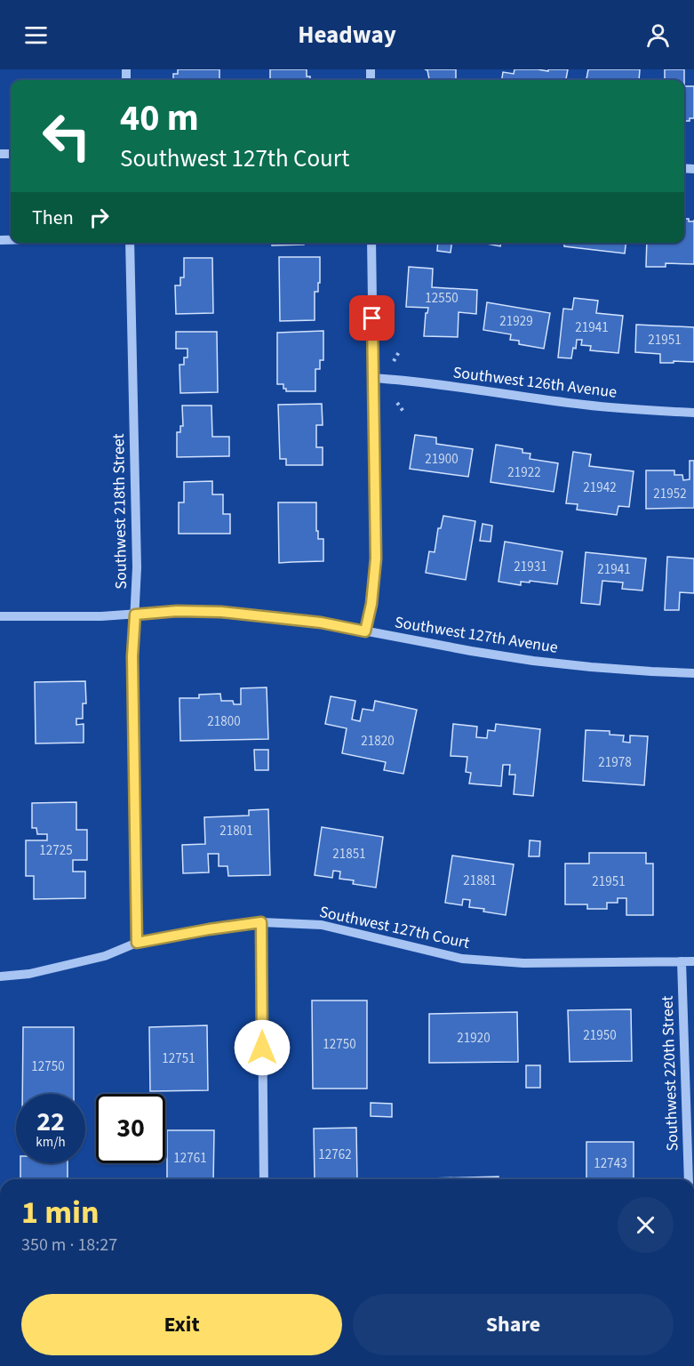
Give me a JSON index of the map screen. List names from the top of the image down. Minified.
{"streets":{"street":["Southwest 126th Avenue","Southwest 218th Street","Southwest 127th Avenue","Southwest 127th Court","Southwest 220th Street"]},"crossings":[["Southwest 218th Street","Southwest 127th Avenue"],["Southwest 218th Street","Southwest 127th Court"],["Southwest 127th Court","Southwest 220th Street"]],"house_numbers":["12550","21929","21941","21951","21900","21922","21942","21952","21931","21941","21800","21820","21978","21801","12725","21851","21881","21951","21950","21920","12750","12751","12750","12762","12761","12743"],"page":{"header":"Headway","turn":["40 m","Southwest 127th Court"],"then":"Then","speed":"22 km/h","limit":"30","heading":["1 min","350 m · 18:27"],"buttons":["Exit","Share"]}}
